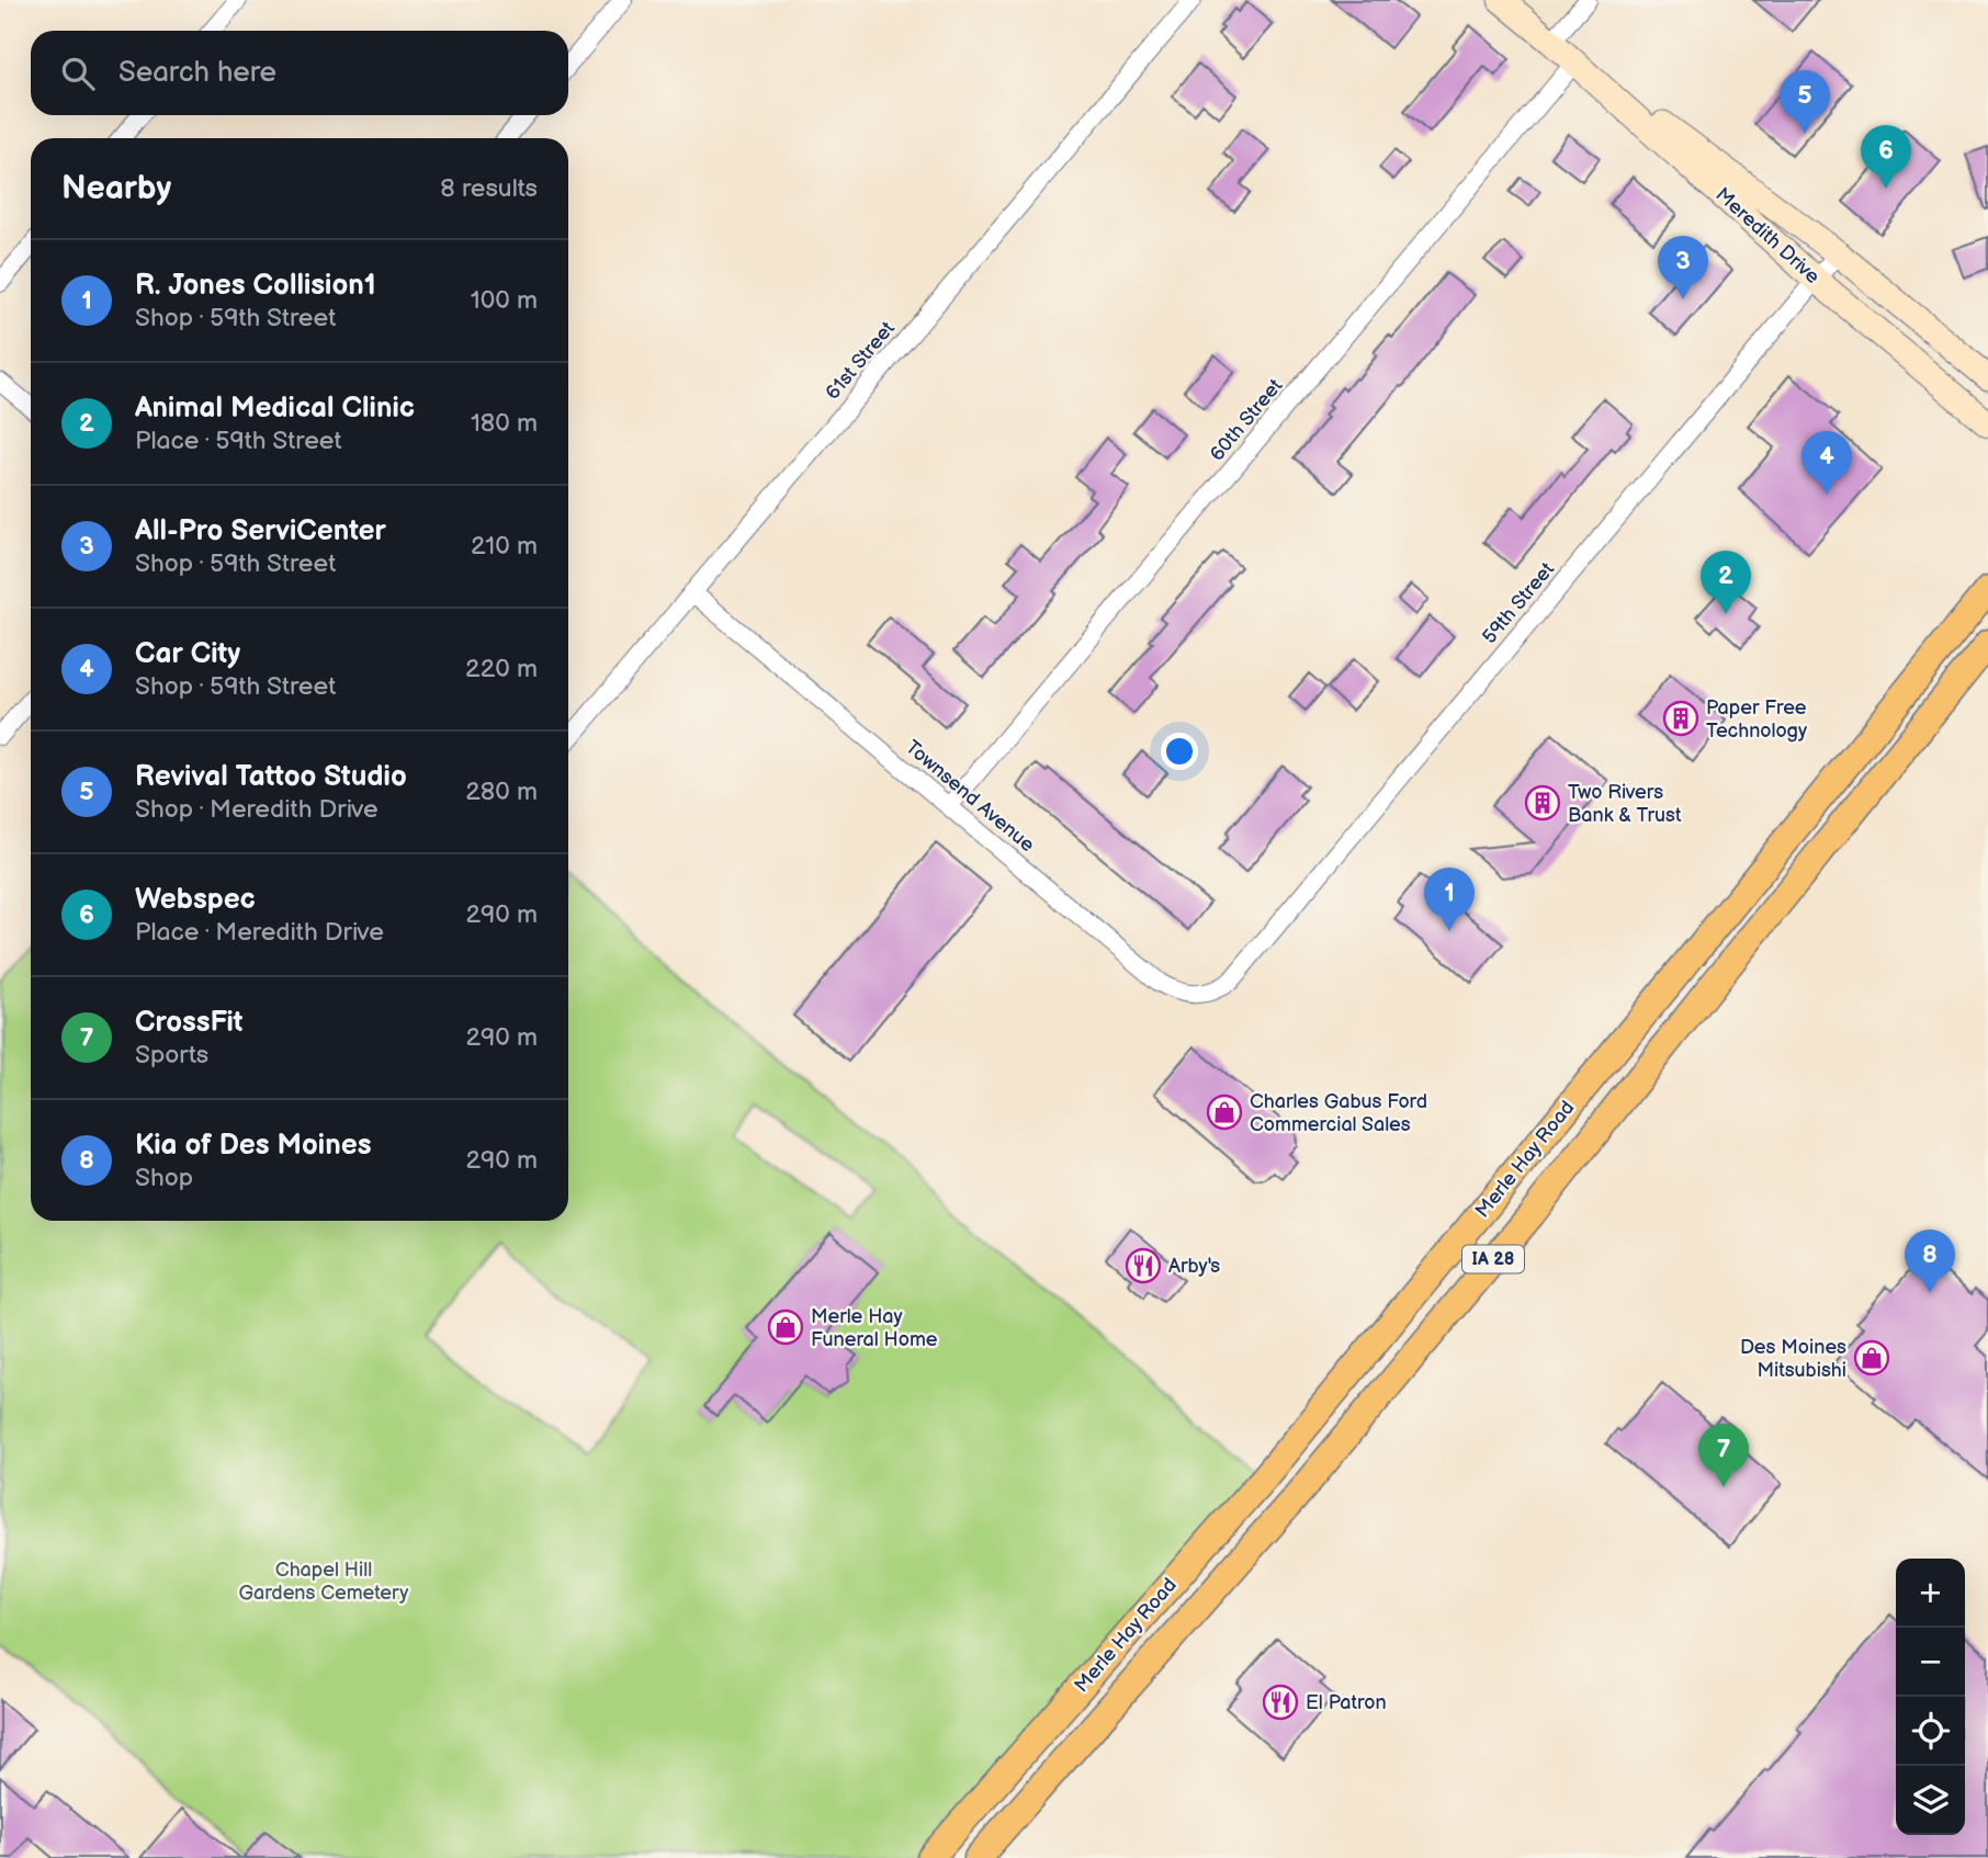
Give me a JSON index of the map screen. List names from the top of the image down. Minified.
{"streets":{"main road":["Meredith Drive","Merle Hay Road","IA 28"],"street":["61st Street","60th Street","59th Street","Townsend Avenue"]},"crossings":[["Meredith Drive","60th Street"],["Meredith Drive","59th Street"],["61st Street","Townsend Avenue"],["60th Street","Townsend Avenue"],["59th Street","Townsend Avenue"]],"parks":["Chapel Hill Gardens Cemetery"],"places":{"building":["Paper Free Technology","Two Rivers Bank & Trust"],"shop":["Charles Gabus Ford Commercial Sales","Merle Hay Funeral Home","Des Moines Mitsubishi"],"restaurant":["Arby's","El Patron"]},"page":{"search":"Search here","pins":["5","6","3","4","2","1","8","7"],"heading":["Nearby","8 results"],"list":[{"mark":"1","name":"R. Jones Collision1","note":"Shop · 59th Street","value":"100 m"},{"mark":"2","name":"Animal Medical Clinic","note":"Place · 59th Street","value":"180 m"},{"mark":"3","name":"All-Pro ServiCenter","note":"Shop · 59th Street","value":"210 m"},{"mark":"4","name":"Car City","note":"Shop · 59th Street","value":"220 m"},{"mark":"5","name":"Revival Tattoo Studio","note":"Shop · Meredith Drive","value":"280 m"},{"mark":"6","name":"Webspec","note":"Place · Meredith Drive","value":"290 m"},{"mark":"7","name":"CrossFit","note":"Sports","value":"290 m"},{"mark":"8","name":"Kia of Des Moines","note":"Shop","value":"290 m"}],"map_buttons":["+","−"]}}
